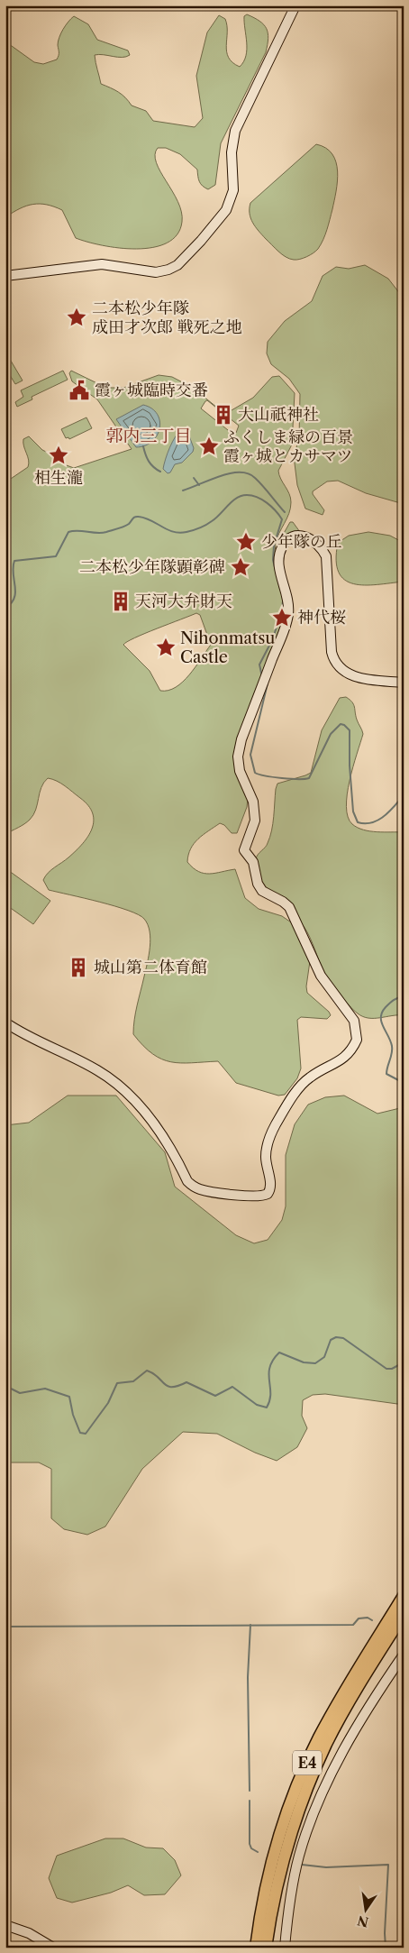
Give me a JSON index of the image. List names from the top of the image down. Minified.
{"streets":{"highway":["E4"]},"districts":["郭内三丁目"],"places":{"place":["二本松少年隊 成田才次郎 戦死之地","ふくしま緑の百景 霞ヶ城とカサマツ","相生瀧","少年隊の丘","二本松少年隊顕彰碑","神代桜","Nihonmatsu Castle"],"public building":["霞ヶ城臨時交番"],"building":["大山祇神社","天河大弁財天","城山第二体育館"]},"north":"bottom"}
